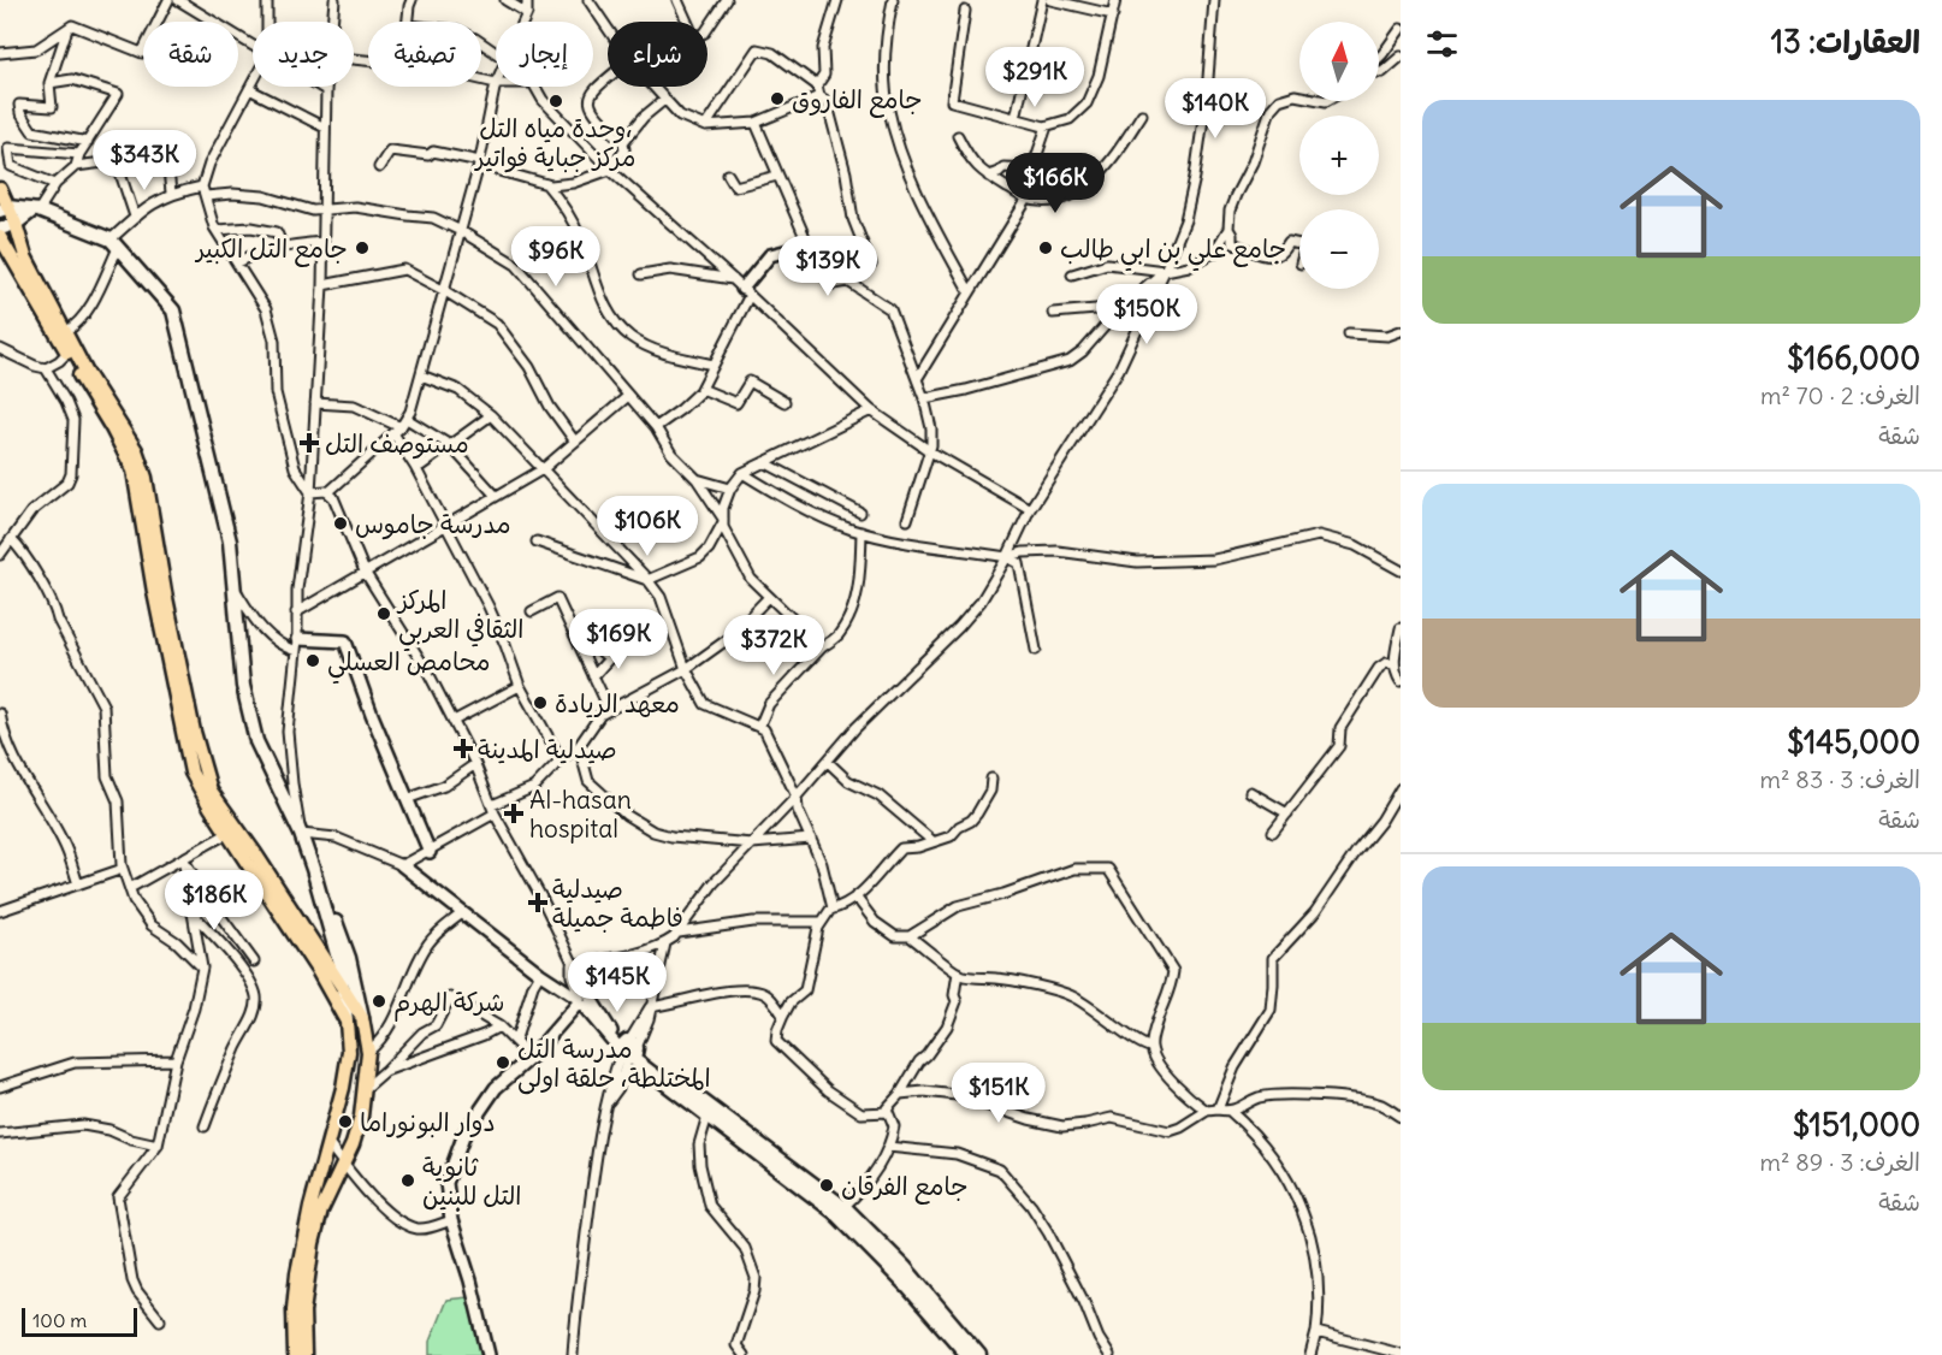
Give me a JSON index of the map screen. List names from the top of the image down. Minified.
{"places":{"other":["جامع الفاروق","وحدة مياه التل، مركز جباية فواتير","جامع التل الكبير","جامع علي بن ابي طالب","مدرسة جاموس","المركز الثقافي العربي","محامص العسلي","معهد الريادة","شركة الهرم","مدرسة التل المختلطة، حلقة اولى","دوار البونوراما","ثانوية التل للبنين","جامع الفرقان"],"health":["مستوصف التل","صيدلية المدينة","Al-hasan hospital","صيدلية فاطمة جميلة"]},"scale_bar":"100 m","north":"top","page":{"heading":"العقارات: 13","map_buttons":["+","−"],"chip":["شراء","إيجار","تصفية","جديد","شقة"],"price":["$291K","$140K","$343K","$166K","$96K","$139K","$150K","$106K","$169K","$372K","$186K","$145K","$151K"],"list":[{"name":"$166,000","note":"الغرف: 2 · 70 m² · شقة"},{"name":"$145,000","note":"الغرف: 3 · 83 m² · شقة"},{"name":"$151,000","note":"الغرف: 3 · 89 m² · شقة"}],"scale":"100 m"}}
